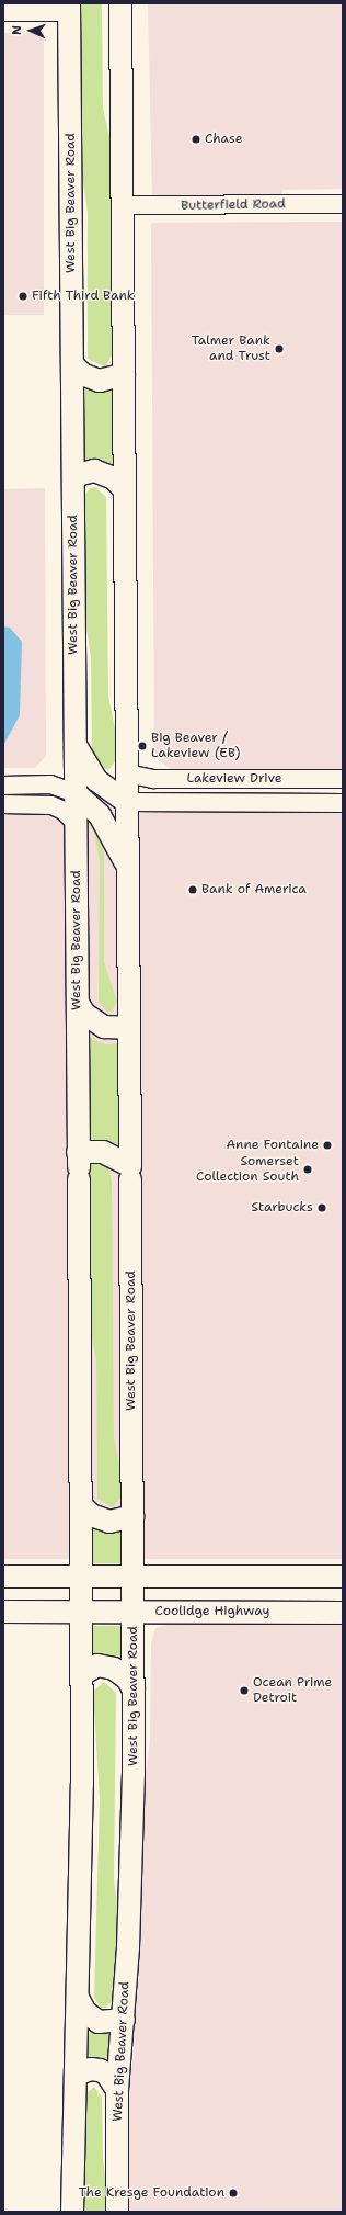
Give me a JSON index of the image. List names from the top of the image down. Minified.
{"streets":{"main road":["West Big Beaver Road","Coolidge Highway"],"street":["Butterfield Road","Lakeview Drive"]},"crossings":[["West Big Beaver Road","Butterfield Road"],["West Big Beaver Road","Lakeview Drive"],["West Big Beaver Road","Coolidge Highway"]],"places":["Chase","Fifth Third Bank","Talmer Bank and Trust","Big Beaver / Lakeview (EB)","Bank of America","Anne Fontaine","Somerset Collection South","Starbucks","Ocean Prime Detroit","The Kresge Foundation"],"north":"left"}
